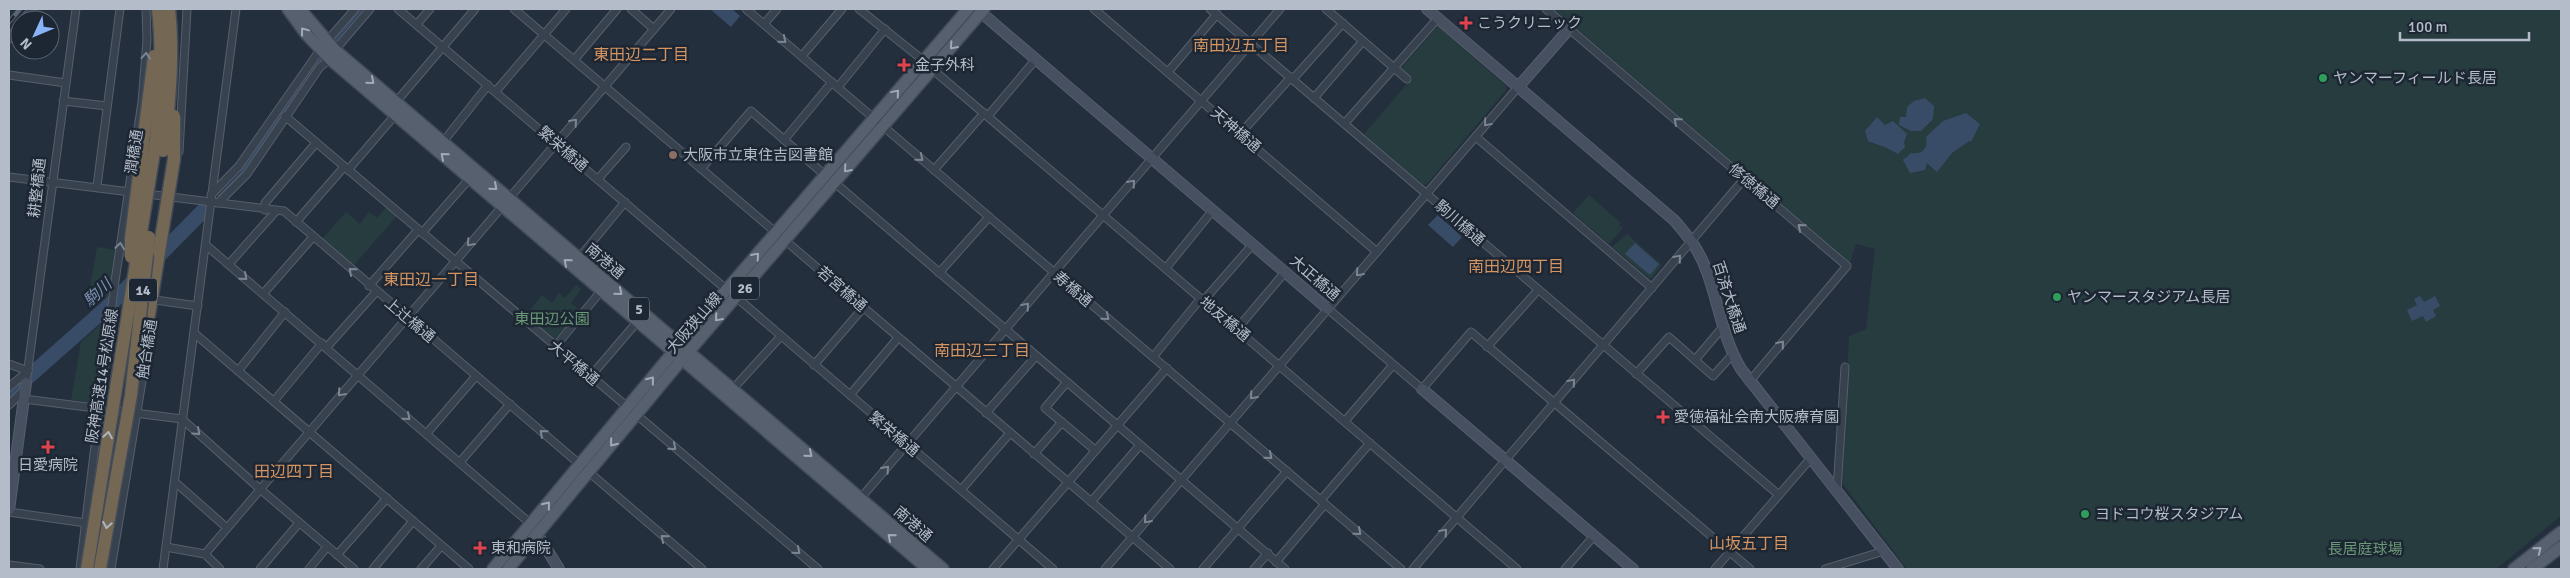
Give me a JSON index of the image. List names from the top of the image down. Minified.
{"streets":{"highway":["14","阪神高速14号松原線"],"main road":["南港通","26","5","大阪狭山線"],"street":["天神橋通","繁栄橋通","潤橋通","修徳橋通","耕整橋通","駒川橋通","大正橋通","若宮橋通","寿橋通","百済大橋通","地友橋通","上辻橋通","触合橋通","大平橋通"]},"crossings":[["繁栄橋通","大阪狭山線"],["修徳橋通","百済大橋通"],["南港通","大阪狭山線"],["大正橋通","大阪狭山線"],["若宮橋通","大阪狭山線"],["寿橋通","大阪狭山線"],["地友橋通","大阪狭山線"],["上辻橋通","大阪狭山線"],["大阪狭山線","大平橋通"]],"one_way":["寿橋通","上辻橋通"],"districts":["南田辺五丁目","東田辺二丁目","南田辺四丁目","東田辺一丁目","南田辺三丁目","田辺四丁目","山坂五丁目"],"water":["駒川"],"parks":["東田辺公園","長居庭球場"],"places":{"health":["こうクリニック","金子外科","愛徳福祉会南大阪療育園","日愛病院","東和病院"],"other":["ヤンマーフィールド長居","大阪市立東住吉図書館","ヤンマースタジアム長居","ヨドコウ桜スタジアム"]},"scale_bar":"100 m","north":"bottom left"}
